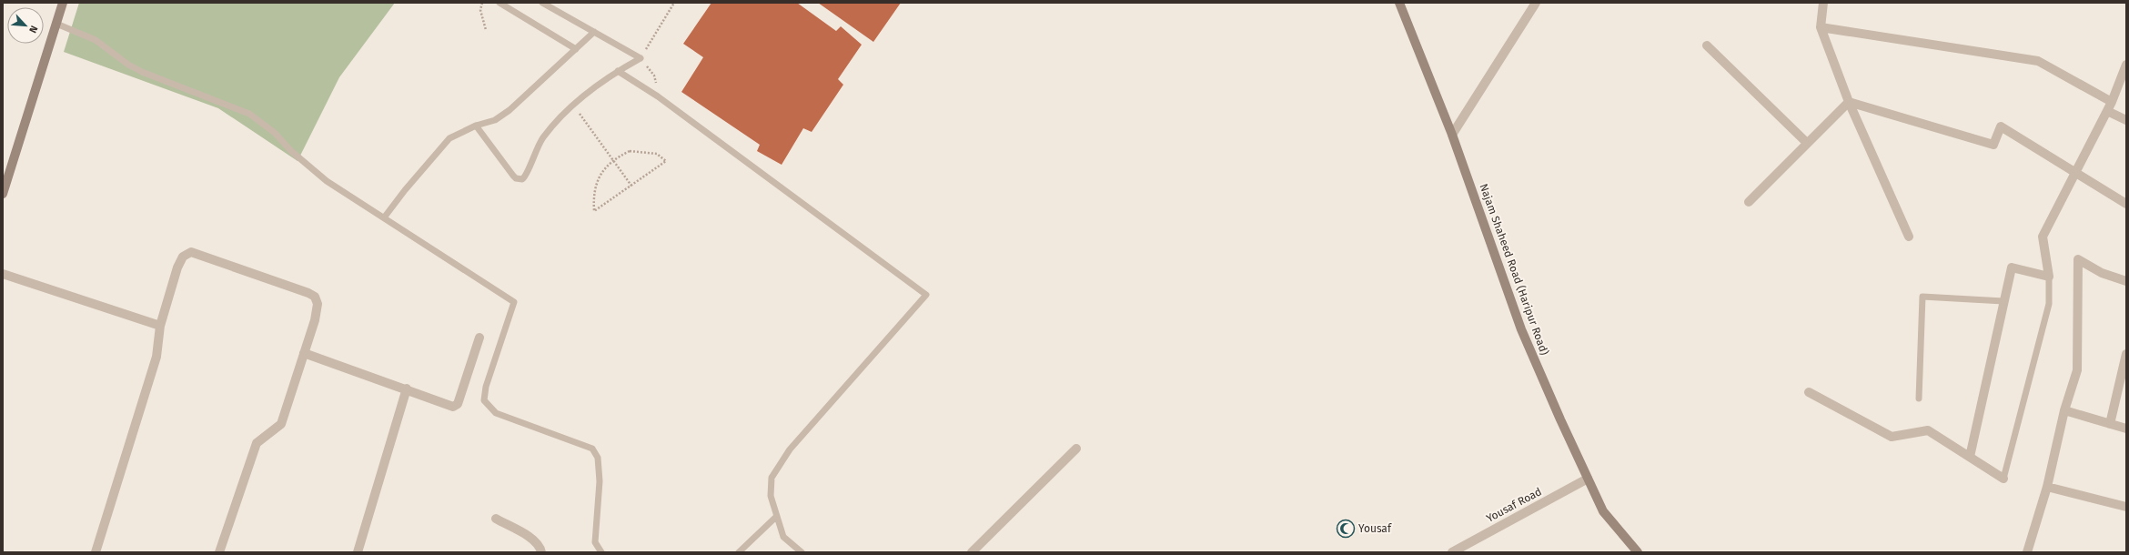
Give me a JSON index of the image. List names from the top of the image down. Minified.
{"streets":{"main road":["Najam Shaheed Road (Haripur Road)"],"street":["Yousaf Road"]},"crossings":[["Najam Shaheed Road (Haripur Road)","Yousaf Road"]],"places":{"mosque":["Yousaf"]},"north":"bottom right"}
